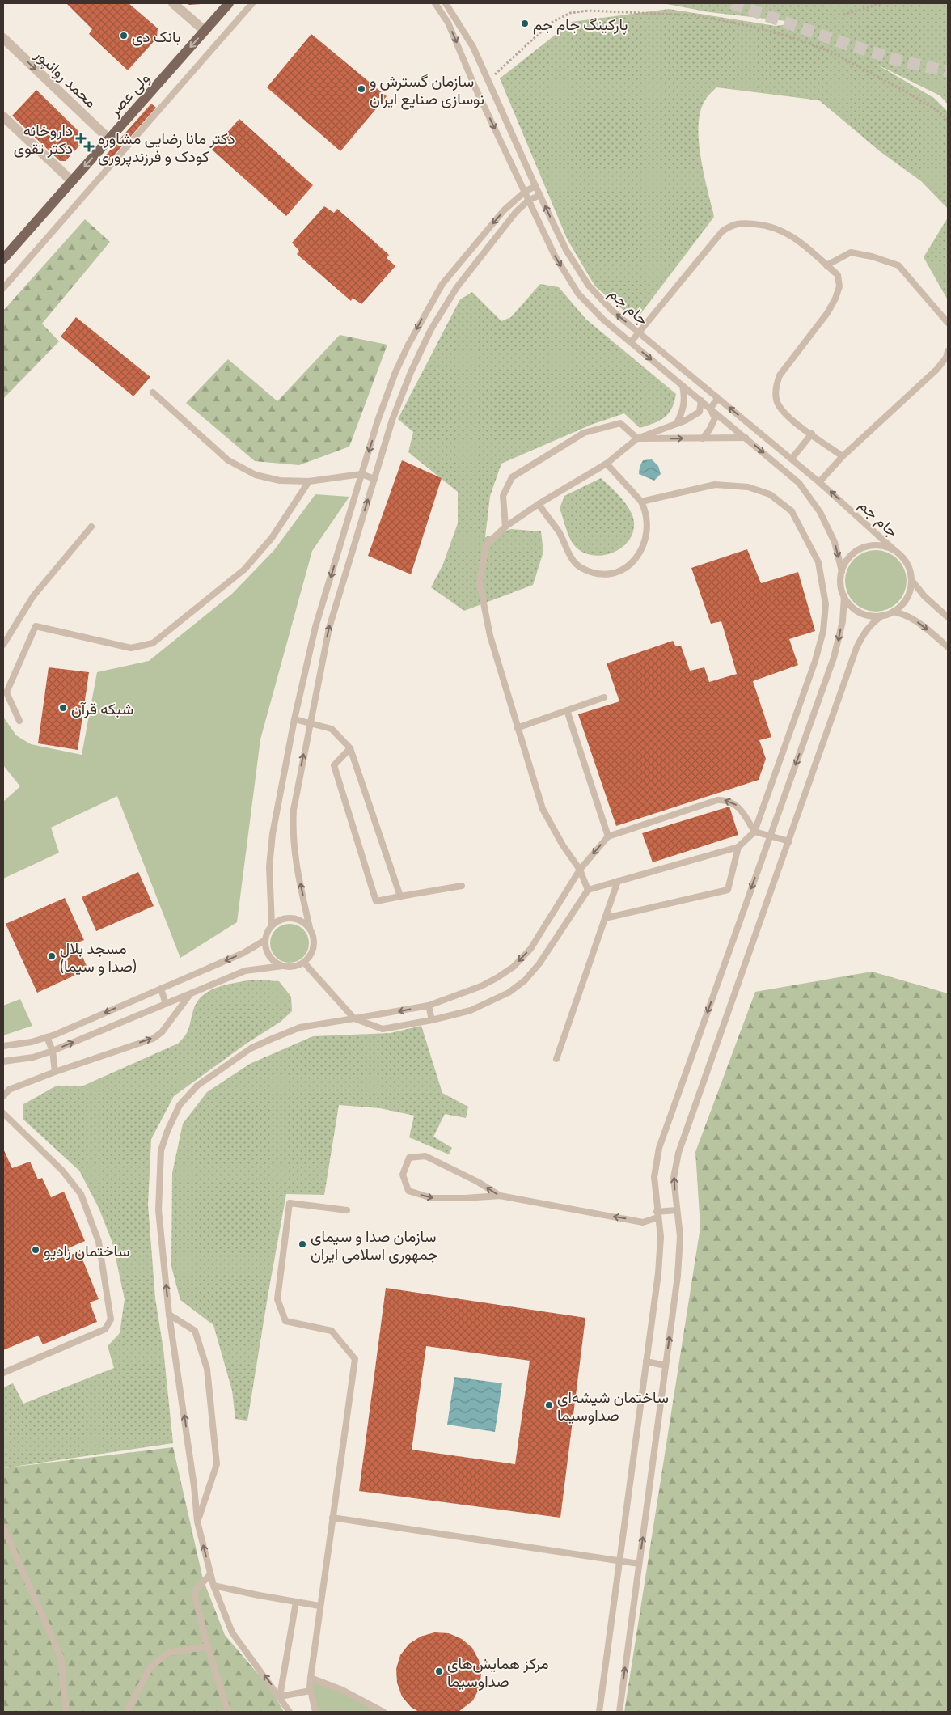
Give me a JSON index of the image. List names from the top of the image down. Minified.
{"streets":{"main road":["ولی عصر"],"street":["محمد روانپور"],"lane":["جام جم"]},"crossings":[["محمد روانپور","ولی عصر"]],"one_way":["ولی عصر"],"places":{"other":["پارکینگ جام جم","بانک دی","سازمان گسترش و نوسازی صنایع ایران","شبکه قرآن","مسجد بلال (صدا و سیما)","سازمان صدا و سیمای جمهوری اسلامی ایران","ساختمان رادیو","ساختمان شیشه‌ای صداوسیما","مرکز همایش‌های صداوسیما"],"health":["داروخانه دکتر تقوی","دکتر مانا رضایی مشاوره کودک و فرزندپروری"]}}
